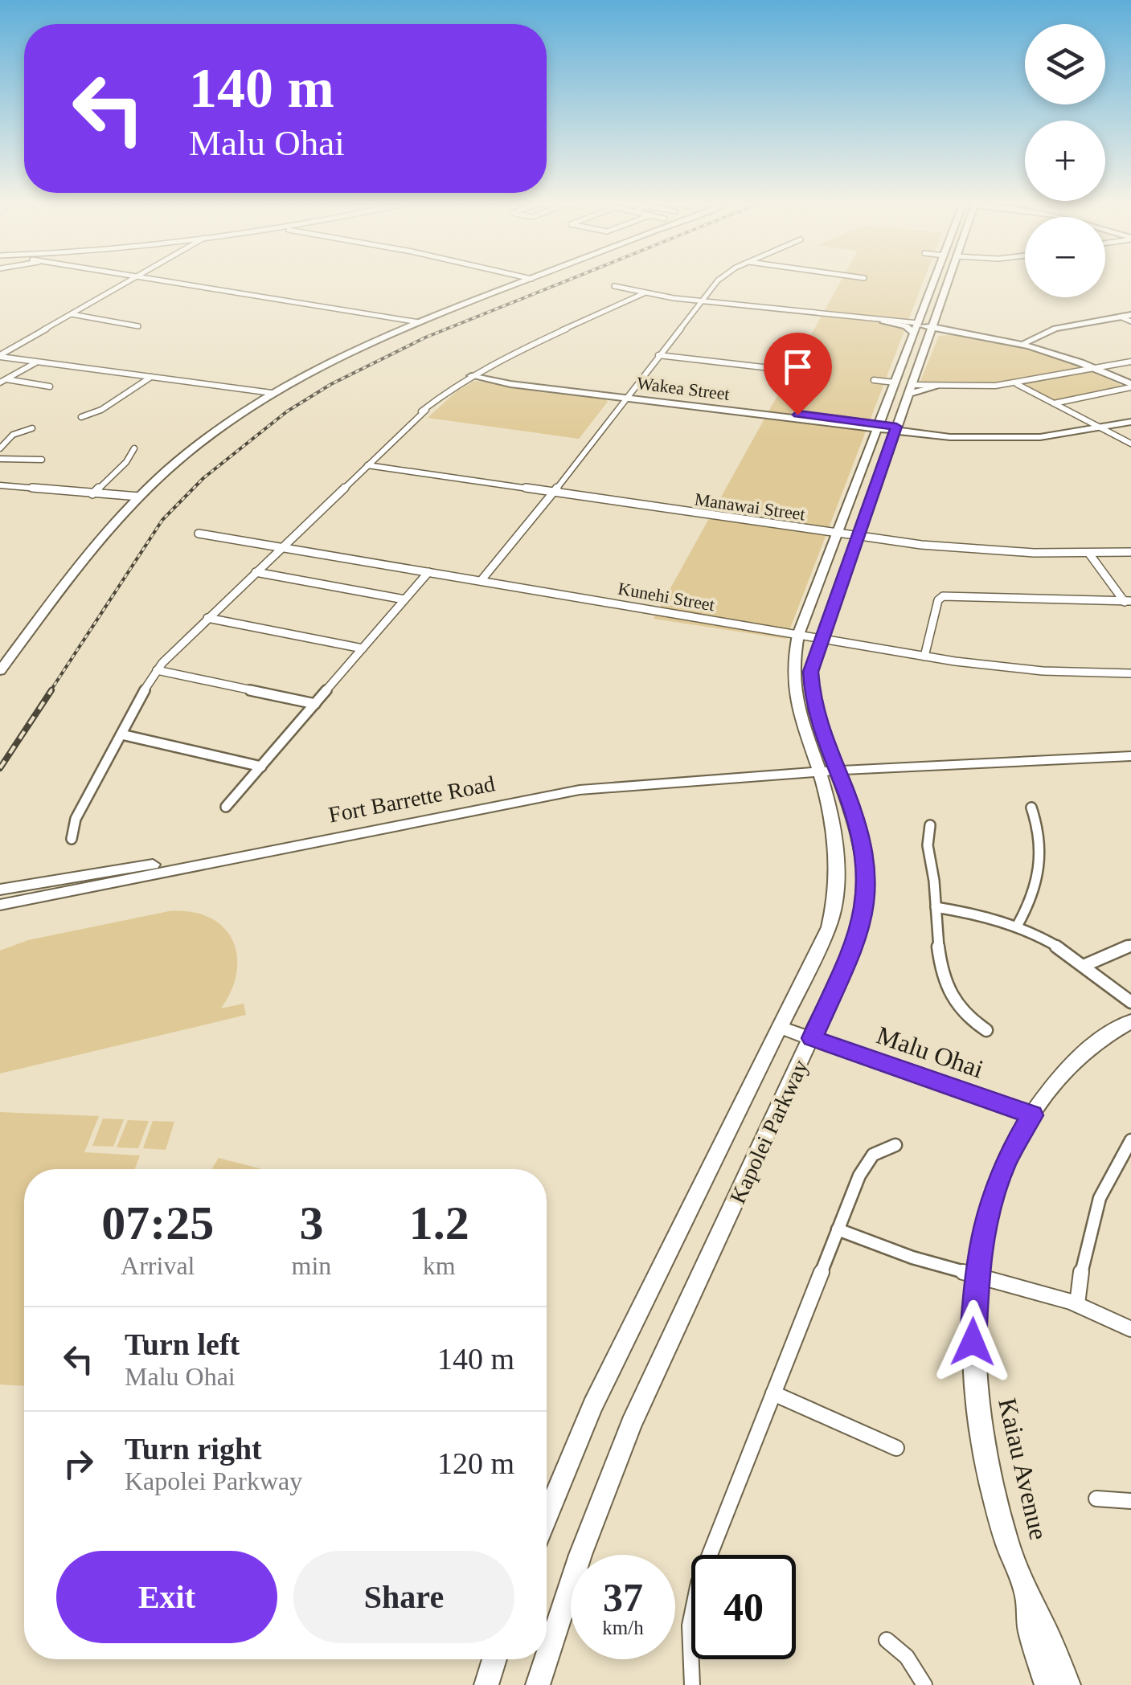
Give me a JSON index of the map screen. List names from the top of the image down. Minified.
{"streets":{"main road":["Wakea Street","Fort Barrette Road","Malu Ohai","Kapolei Parkway","Kaiau Avenue"],"street":["Manawai Street","Kunehi Street"]},"crossings":[["Manawai Street","Kapolei Parkway"],["Kunehi Street","Kapolei Parkway"],["Fort Barrette Road","Kapolei Parkway"],["Malu Ohai","Kapolei Parkway"],["Malu Ohai","Kaiau Avenue"]],"page":{"map_buttons":["+","−"],"turn":["140 m","Malu Ohai"],"eta":["07:25","Arrival","3","min","1.2","km"],"list":[{"name":"Turn left","note":"Malu Ohai","value":"140 m"},{"name":"Turn right","note":"Kapolei Parkway","value":"120 m"}],"buttons":["Exit","Share"],"speed":"37 km/h","limit":"40"}}
